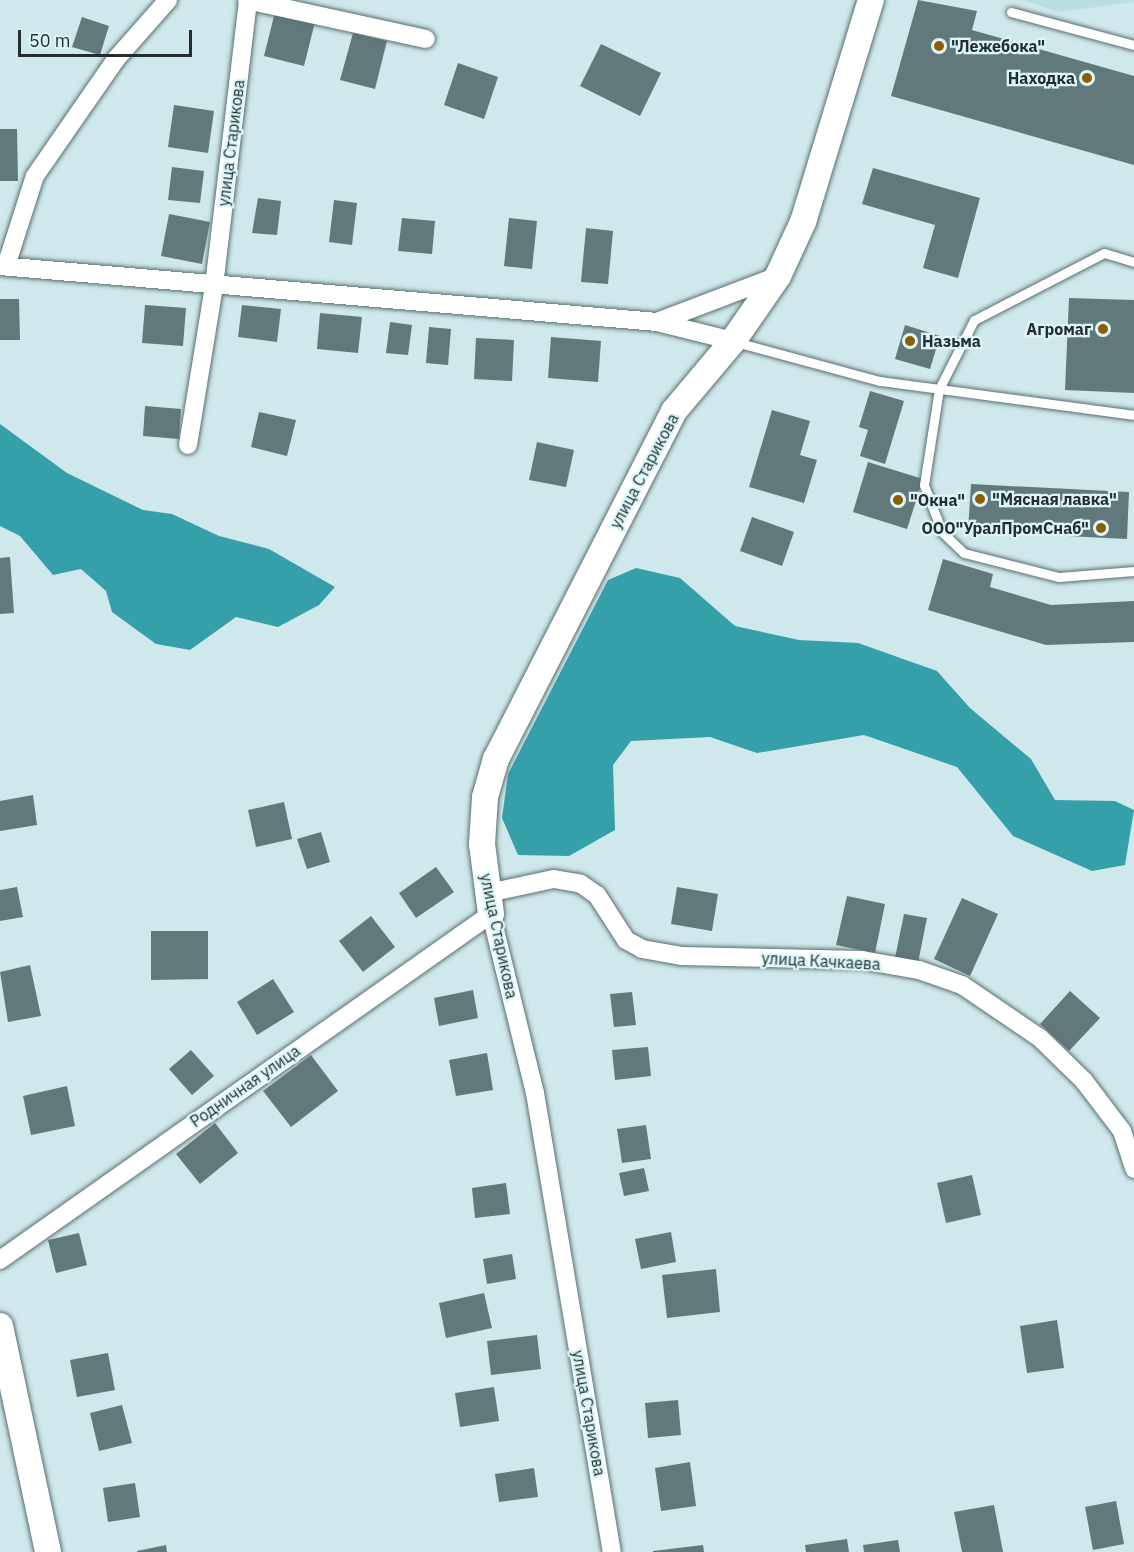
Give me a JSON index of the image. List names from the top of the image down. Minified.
{"streets":{"street":["улица Старикова","улица Качкаева","Родничная улица"]},"crossings":[["улица Старикова","улица Качкаева"],["улица Старикова","Родничная улица"],["улица Качкаева","Родничная улица"]],"places":["\"Лежебока\"","Находка","Агромаг","Назьма","\"Мясная лавка\"","\"Окна\"","ООО\"УралПромСнаб\""],"scale_bar":"50 m"}
